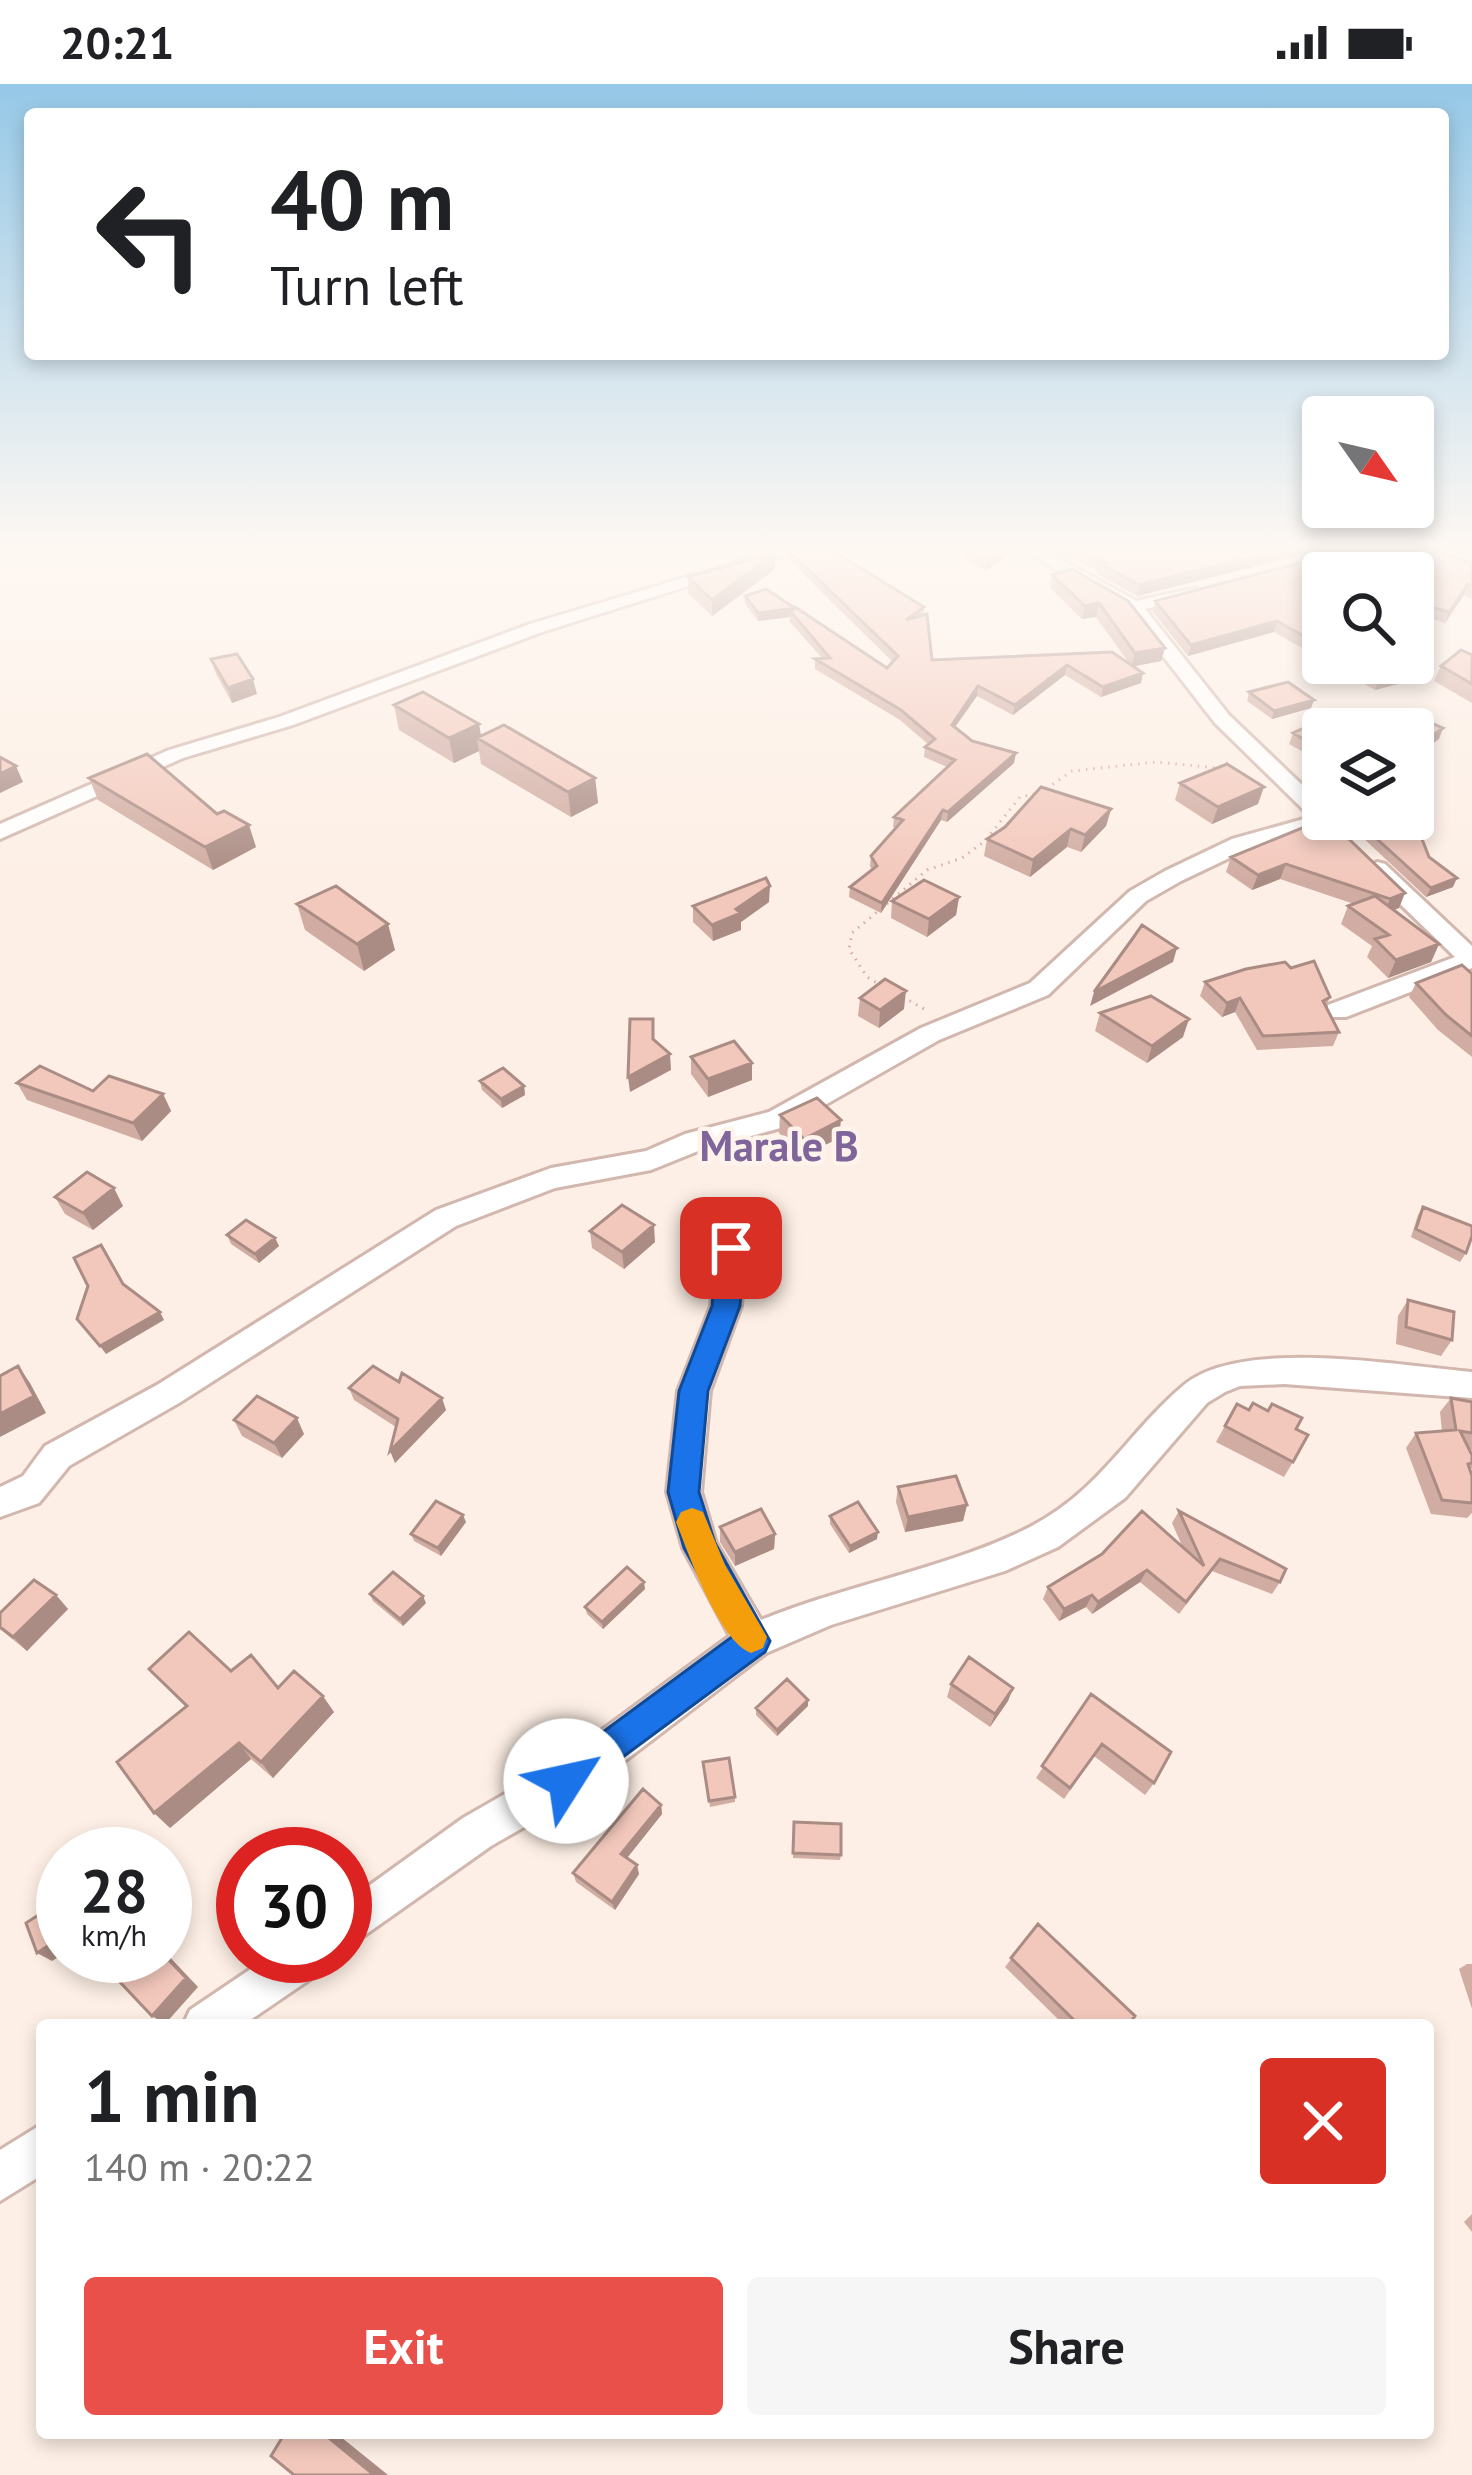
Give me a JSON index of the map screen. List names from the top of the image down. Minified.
{"districts":["Marale B"],"north":"bottom right","page":{"status":"20:21","turn":["40 m","Turn left"],"speed":"28 km/h","limit":"30","heading":["1 min","140 m · 20:22"],"buttons":["Exit","Share"]}}
